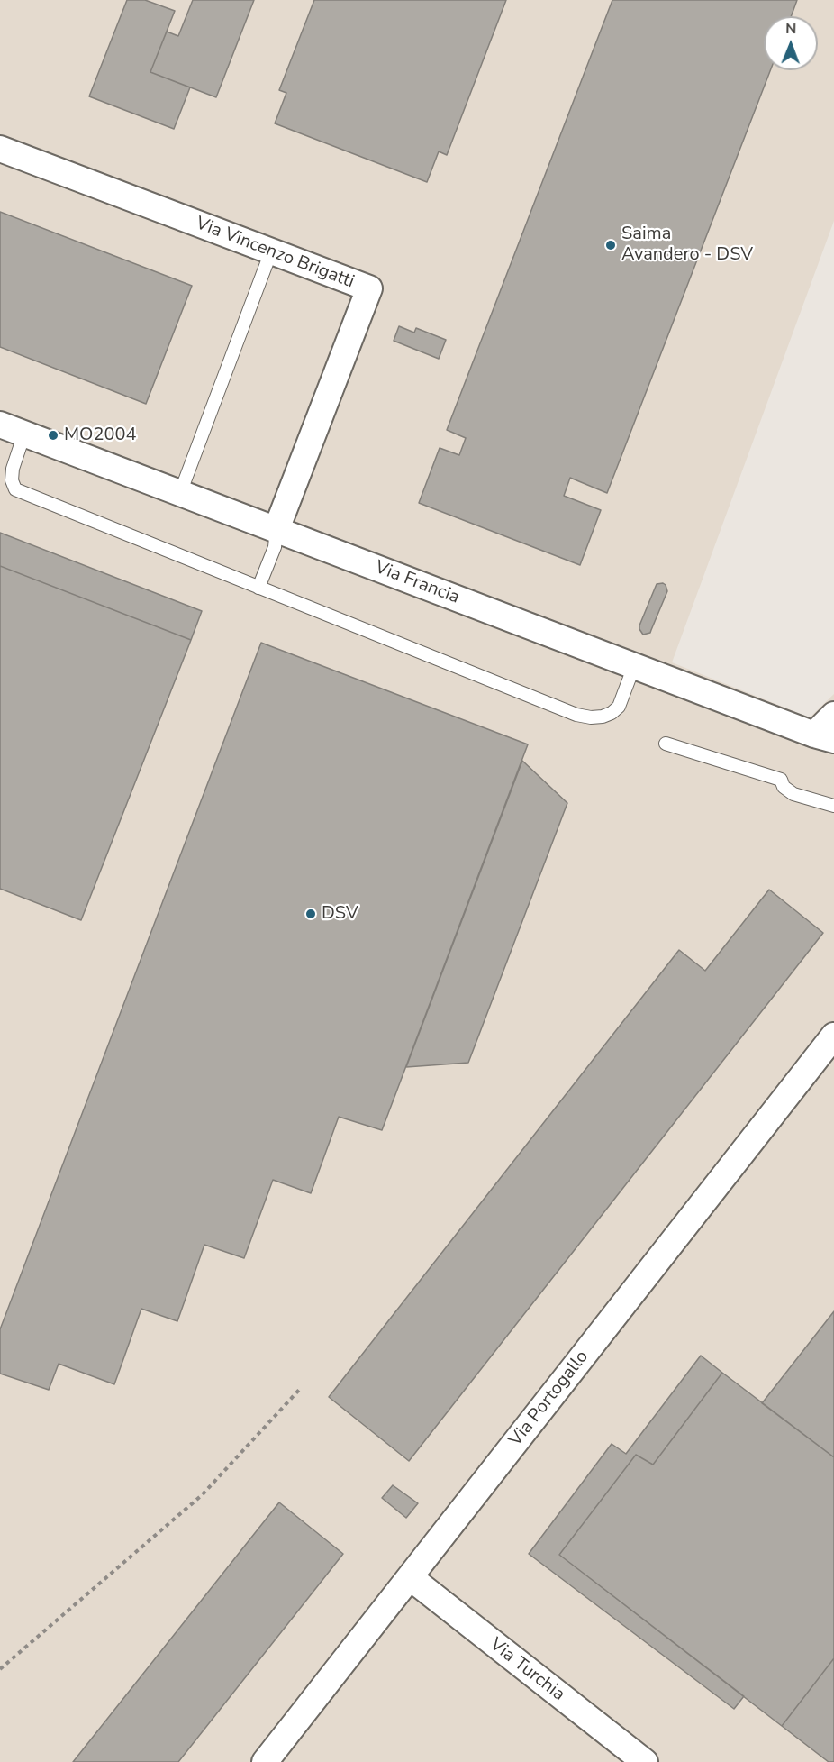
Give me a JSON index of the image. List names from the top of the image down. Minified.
{"streets":{"street":["Via Vincenzo Brigatti","Via Francia","Via Portogallo","Via Turchia"]},"crossings":[["Via Vincenzo Brigatti","Via Francia"],["Via Portogallo","Via Turchia"]],"places":["Saima Avandero - DSV","MO2004","DSV"],"north":"top"}
